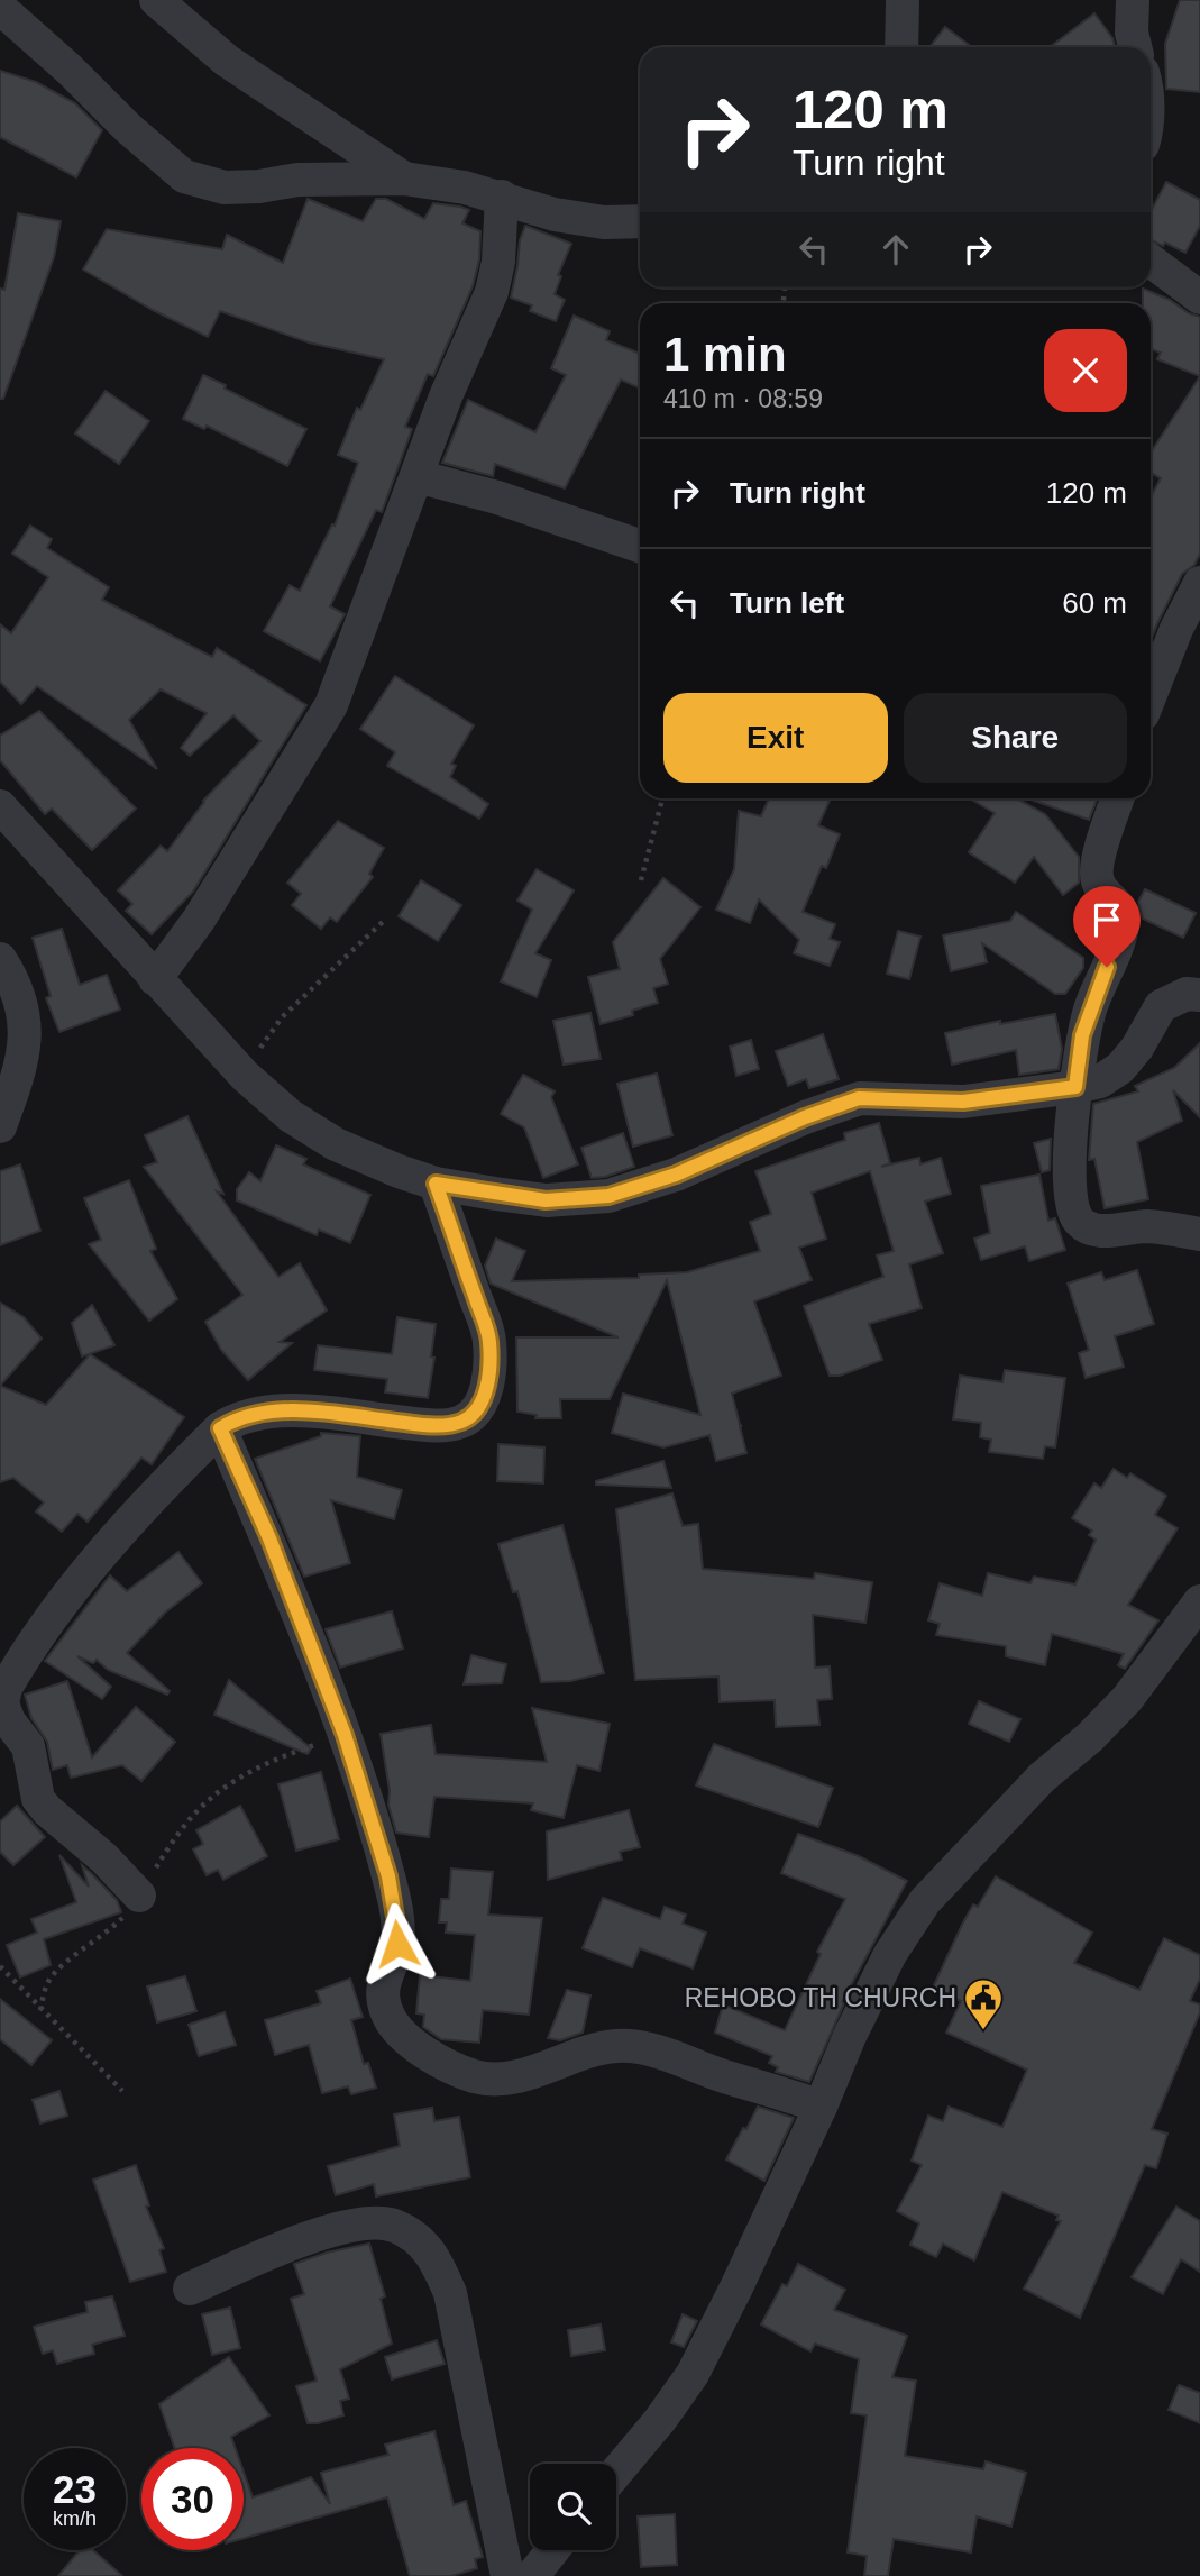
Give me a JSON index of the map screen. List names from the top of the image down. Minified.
{"places":{"public building":["REHOBO TH CHURCH"]},"page":{"turn":["120 m","Turn right"],"heading":["1 min","410 m · 08:59"],"list":[{"name":"Turn right","value":"120 m"},{"name":"Turn left","value":"60 m"}],"buttons":["Exit","Share"],"speed":"23 km/h","limit":"30"}}
